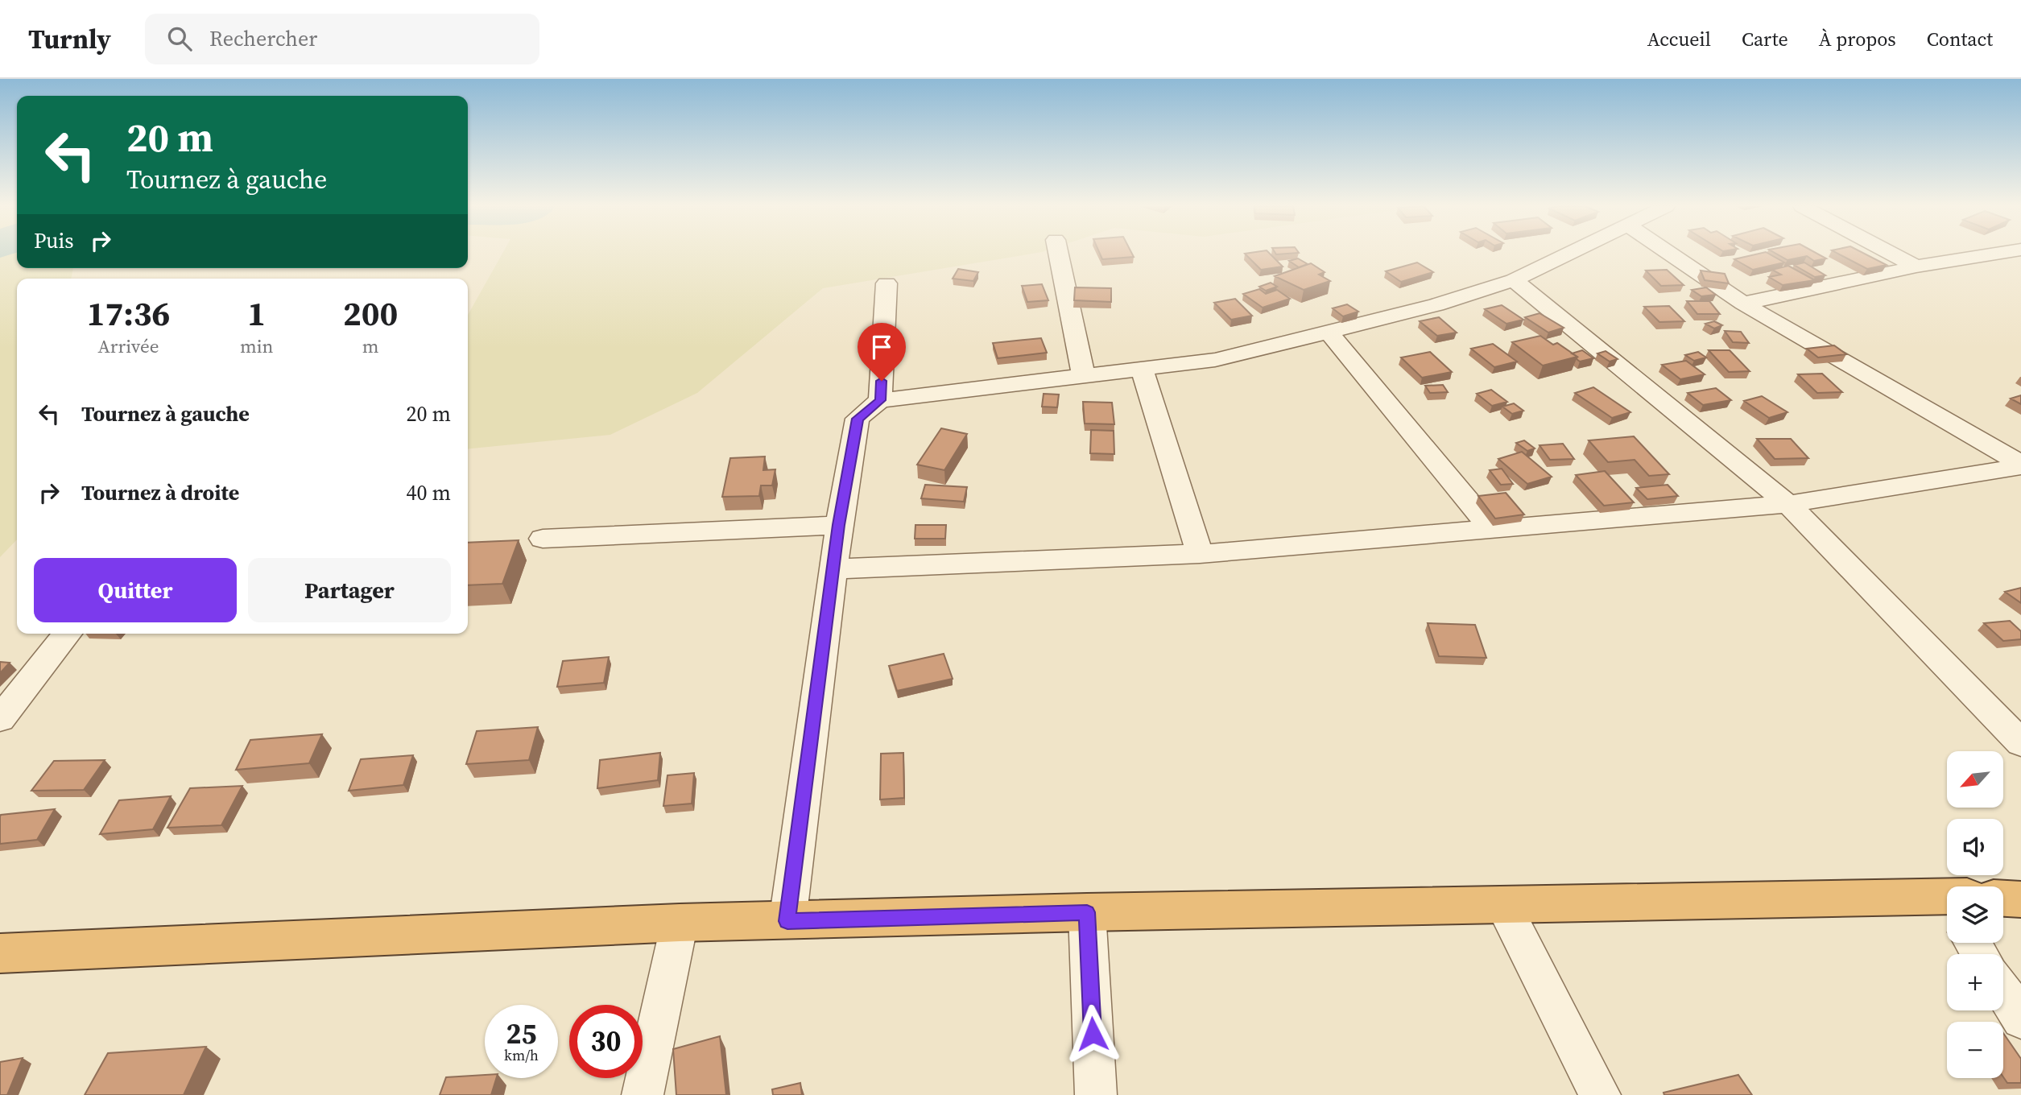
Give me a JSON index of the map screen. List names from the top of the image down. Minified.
{"north":"bottom left","page":{"header":"Turnly","search":"Rechercher","nav":["Accueil","Carte","À propos","Contact"],"turn":["20 m","Tournez à gauche"],"then":"Puis","eta":["17:36","Arrivée","1","min","200","m"],"list":[{"name":"Tournez à gauche","value":"20 m"},{"name":"Tournez à droite","value":"40 m"}],"buttons":["Quitter","Partager"],"map_buttons":["+","−"],"speed":"25 km/h","limit":"30"}}
